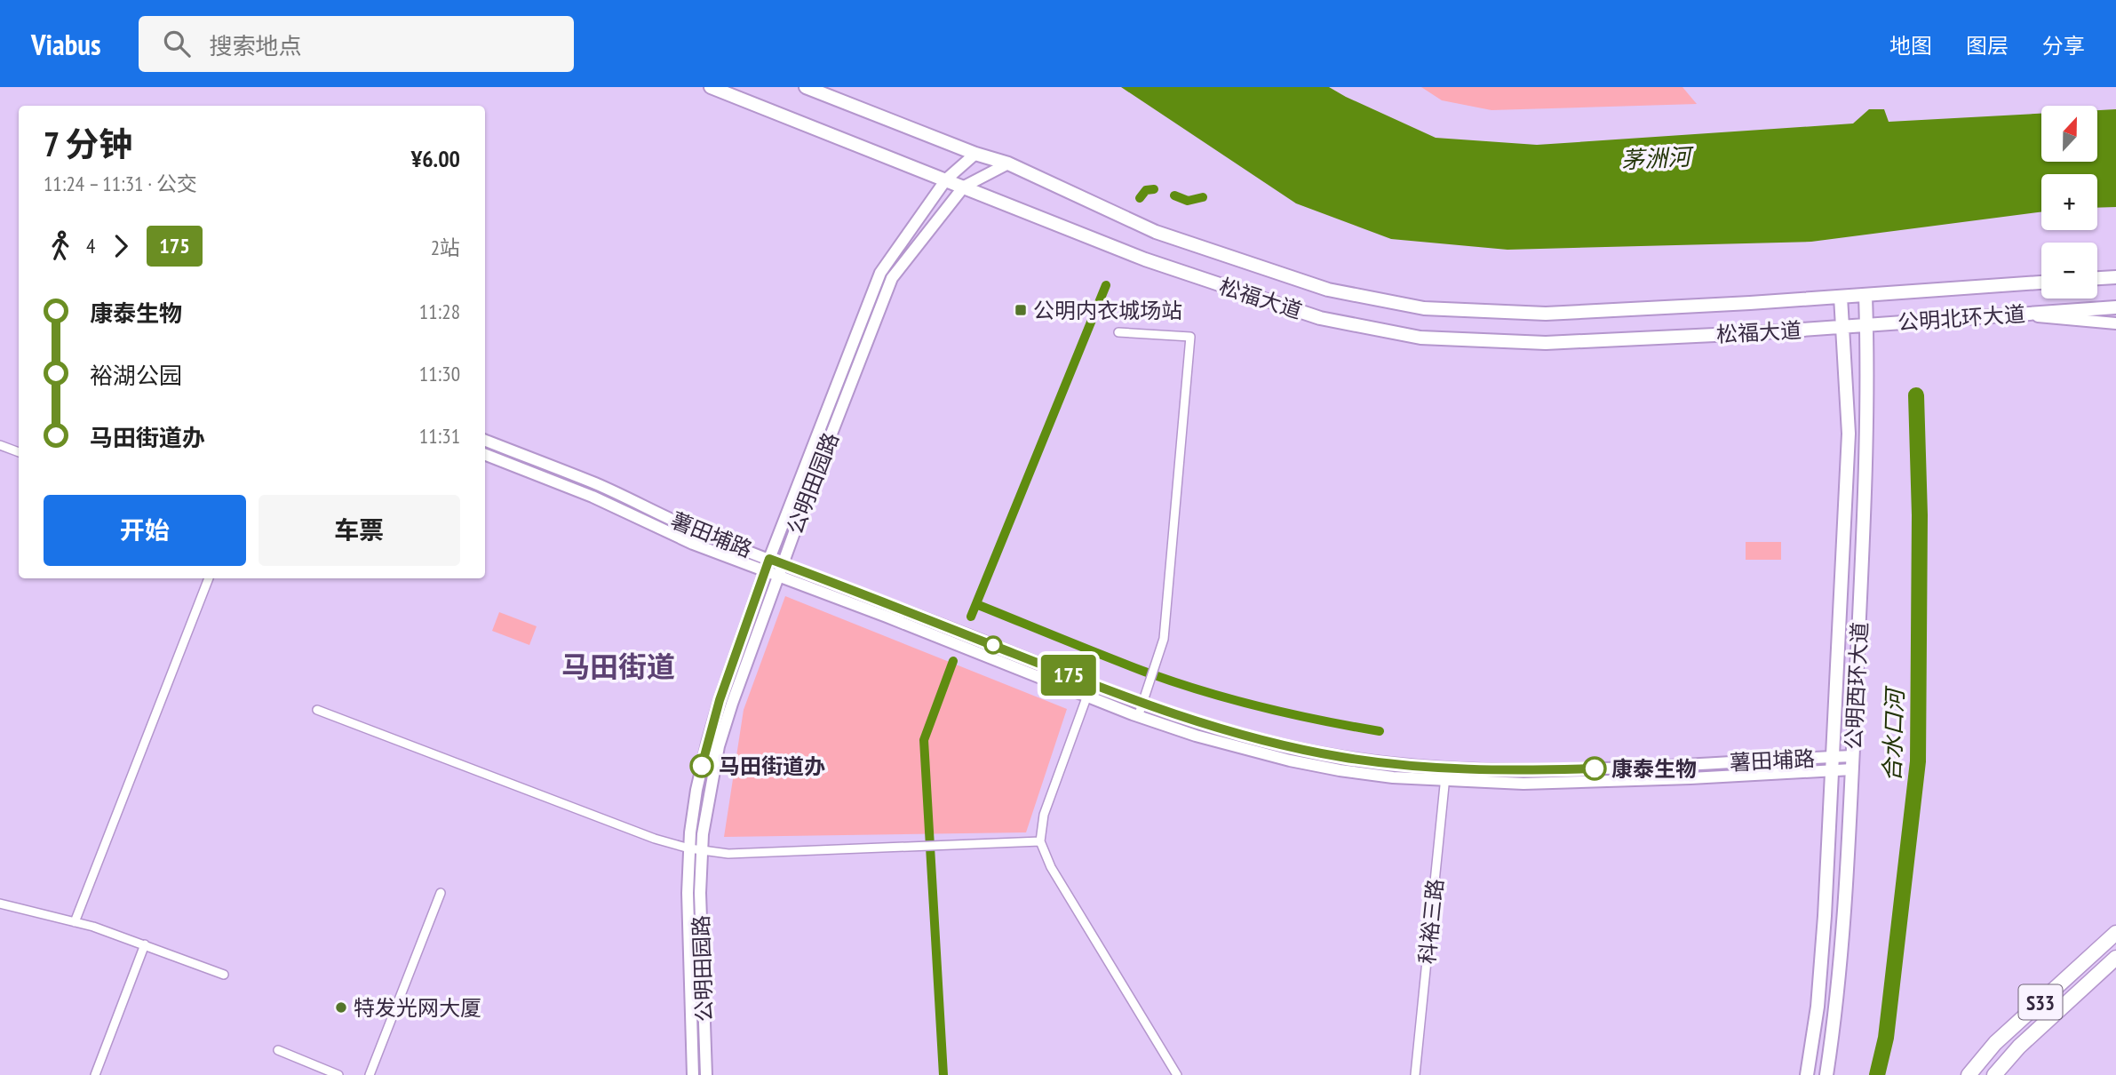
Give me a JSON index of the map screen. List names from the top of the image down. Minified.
{"streets":{"highway":["S33"],"main road":["松福大道","公明北环大道","公明西环大道"],"street":["公明田园路","薯田埔路","科裕三路"]},"crossings":[["松福大道","公明北环大道"],["松福大道","公明田园路"],["松福大道","公明西环大道"],["公明北环大道","公明西环大道"],["公明田园路","薯田埔路"],["薯田埔路","公明西环大道"],["薯田埔路","科裕三路"]],"districts":["马田街道"],"water":["茅洲河","合水口河"],"places":{"transit":["公明内衣城场站"],"other":["马田街道办","康泰生物","特发光网大厦"]},"lines":["bus line 175"],"north":"top","page":{"header":"Viabus","search":"搜索地点","nav":["地图","图层","分享"],"on_map":"175","map_buttons":["+","−"],"heading":["7 分钟","11:24 – 11:31 · 公交","¥6.00"],"legs":["4","175","2站"],"list":[{"name":"康泰生物","value":"11:28"},{"name":"裕湖公园","value":"11:30"},{"name":"马田街道办","value":"11:31"}],"buttons":["开始","车票"]}}
